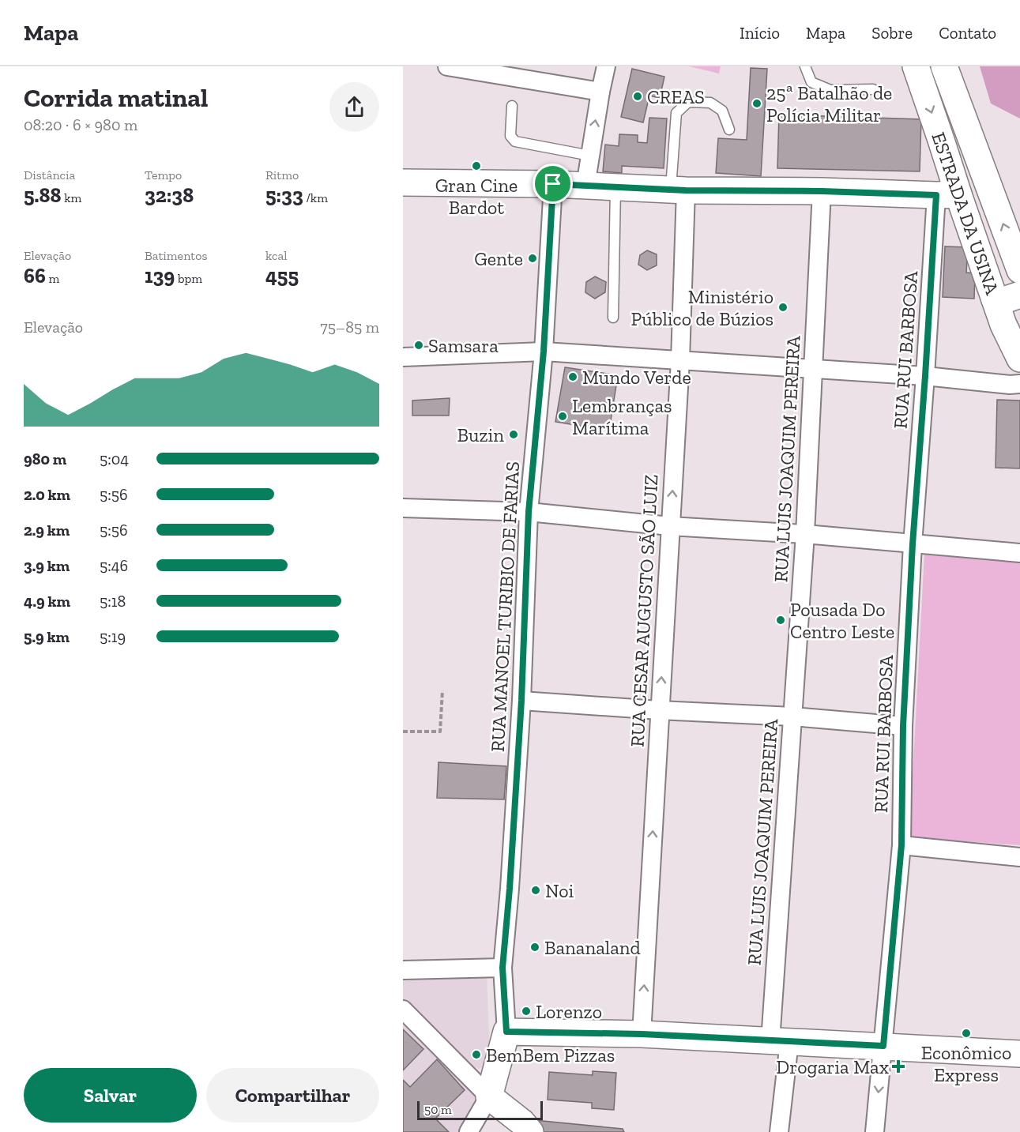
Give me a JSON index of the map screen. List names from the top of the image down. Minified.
{"streets":{"street":["ESTRADA DA USINA","RUA RUI BARBOSA","RUA LUIS JOAQUIM PEREIRA","RUA MANOEL TURIBIO DE FARIAS","RUA CESAR AUGUSTO SÃO LUIZ"]},"crossings":[["ESTRADA DA USINA","RUA RUI BARBOSA"]],"one_way":["RUA CESAR AUGUSTO SÃO LUIZ"],"places":{"other":["CREAS","25ª Batalhão de Polícia Militar","Gran Cine Bardot","Gente","Ministério Público de Búzios","Samsara","Mundo Verde","Lembranças Marítima","Buzin","Pousada Do Centro Leste","Noi","Bananaland","Lorenzo","Econômico Express","BemBem Pizzas"],"health":["Drogaria Max"]},"scale_bar":"50 m","page":{"header":"Mapa","nav":["Início","Mapa","Sobre","Contato"],"heading":["Corrida matinal","08:20 · 6 × 980 m"],"stats":[["Distância","5.88 km"],["Tempo","32:38"],["Ritmo","5:33 /km"],["Elevação","66 m"],["Batimentos","139 bpm"],["kcal","455"]],"chart":["Elevação","75–85 m"],"list":[{"name":"980 m","note":"5:04"},{"name":"2.0 km","note":"5:56"},{"name":"2.9 km","note":"5:56"},{"name":"3.9 km","note":"5:46"},{"name":"4.9 km","note":"5:18"},{"name":"5.9 km","note":"5:19"}],"buttons":["Salvar","Compartilhar"],"scale":"50 m"}}
